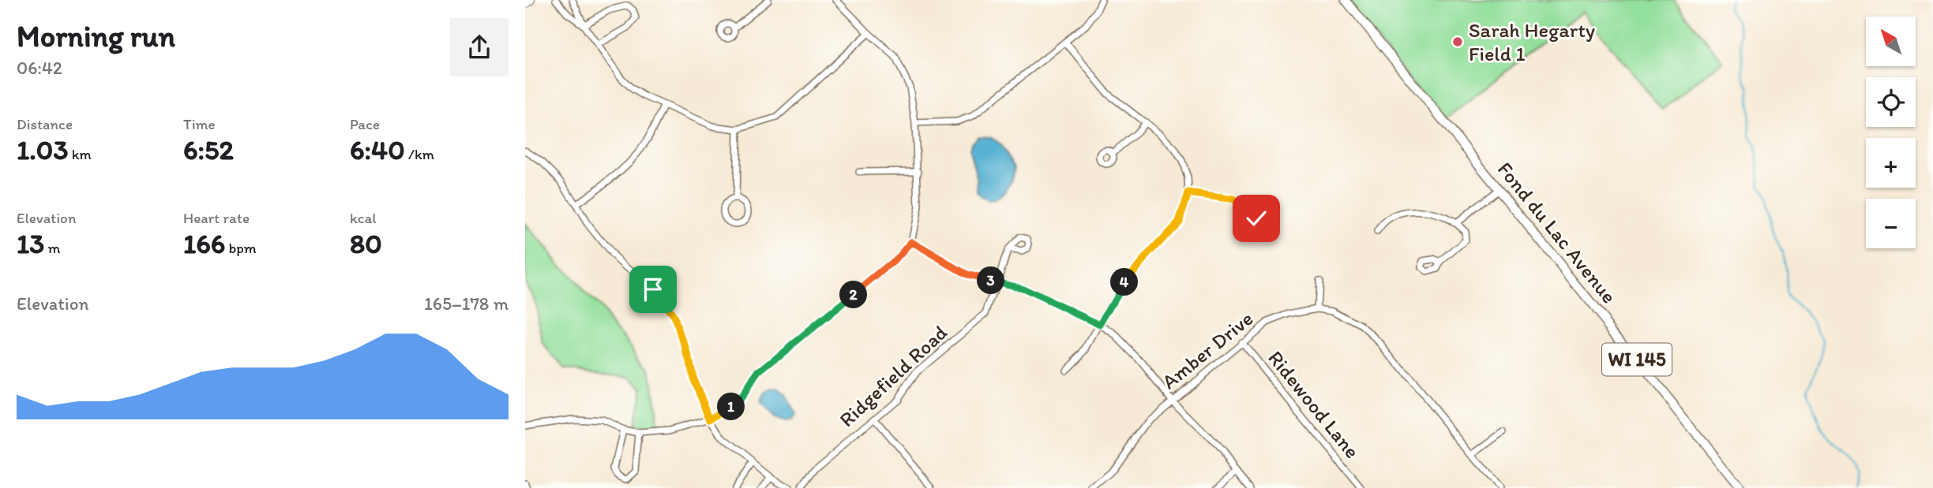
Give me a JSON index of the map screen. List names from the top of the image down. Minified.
{"streets":{"main road":["Fond du Lac Avenue","WI 145"],"street":["Amber Drive","Ridgefield Road","Ridewood Lane"]},"crossings":[["Amber Drive","Ridewood Lane"]],"places":["Sarah Hegarty Field 1"],"north":"top left","page":{"heading":["Morning run","06:42"],"map_buttons":["+","−"],"stats":[["Distance","1.03 km"],["Time","6:52"],["Pace","6:40 /km"],["Elevation","13 m"],["Heart rate","166 bpm"],["kcal","80"]],"pins":["3","4","2","1"],"chart":["Elevation","165–178 m"]}}
